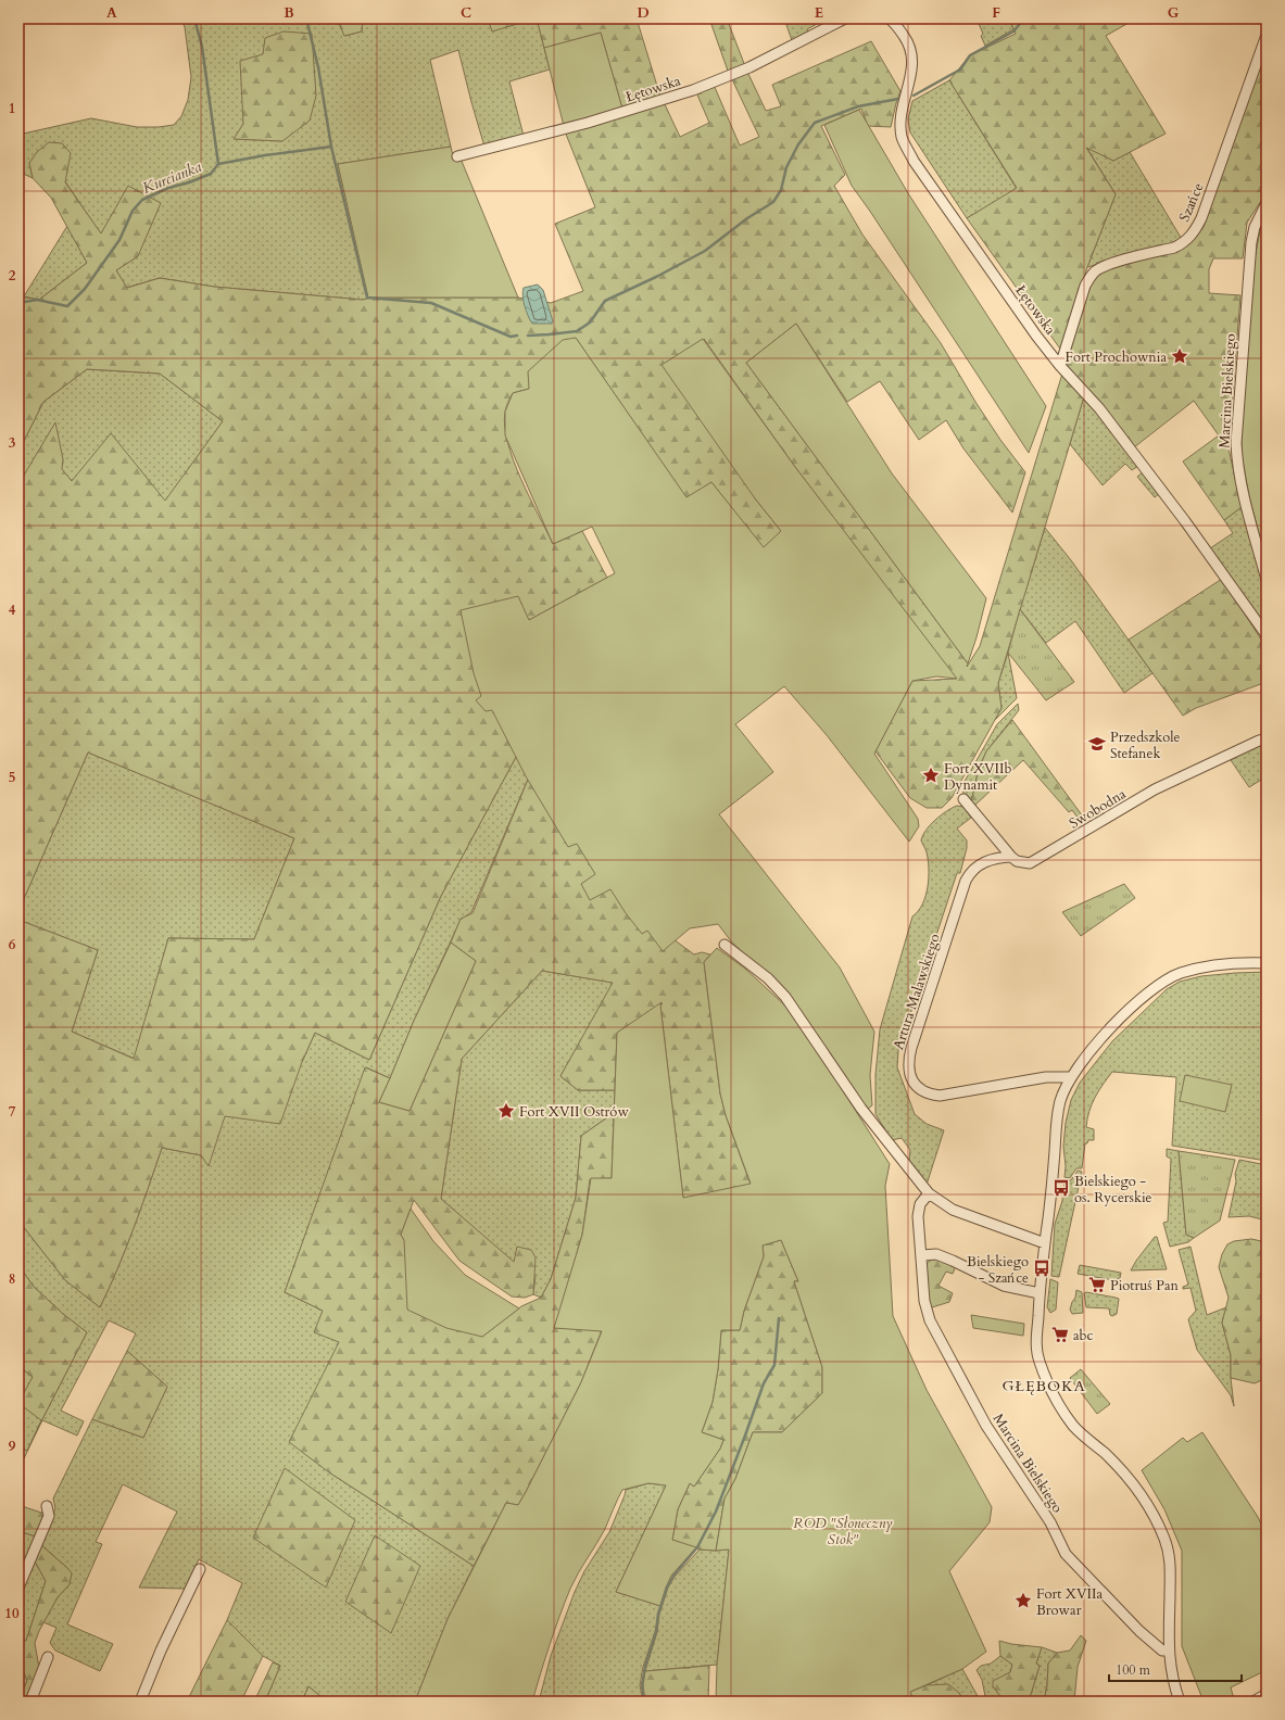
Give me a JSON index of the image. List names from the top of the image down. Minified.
{"streets":{"street":["Łętowska","Szańce","Marcina Bielskiego","Swobodna","Artura Malawskiego"]},"crossings":[["Łętowska","Szańce"],["Swobodna","Artura Malawskiego"]],"districts":["GŁĘBOKA"],"water":["Kurcianka"],"parks":["ROD \"Słoneczny Stok\""],"places":{"place":["Fort Prochownia","Fort XVIIb Dynamit","Fort XVII Ostrów","Fort XVIIa Browar"],"school or university":["Przedszkole Stefanek"],"bus stop":["Bielskiego - os. Rycerskie","Bielskiego - Szańce"],"supermarket":["Piotruś Pan","abc"]},"scale_bar":"100 m","grid":{"columns":["A","B","C","D","E","F","G"],"rows":["1","2","3","4","5","6","7","8","9","10"]}}
